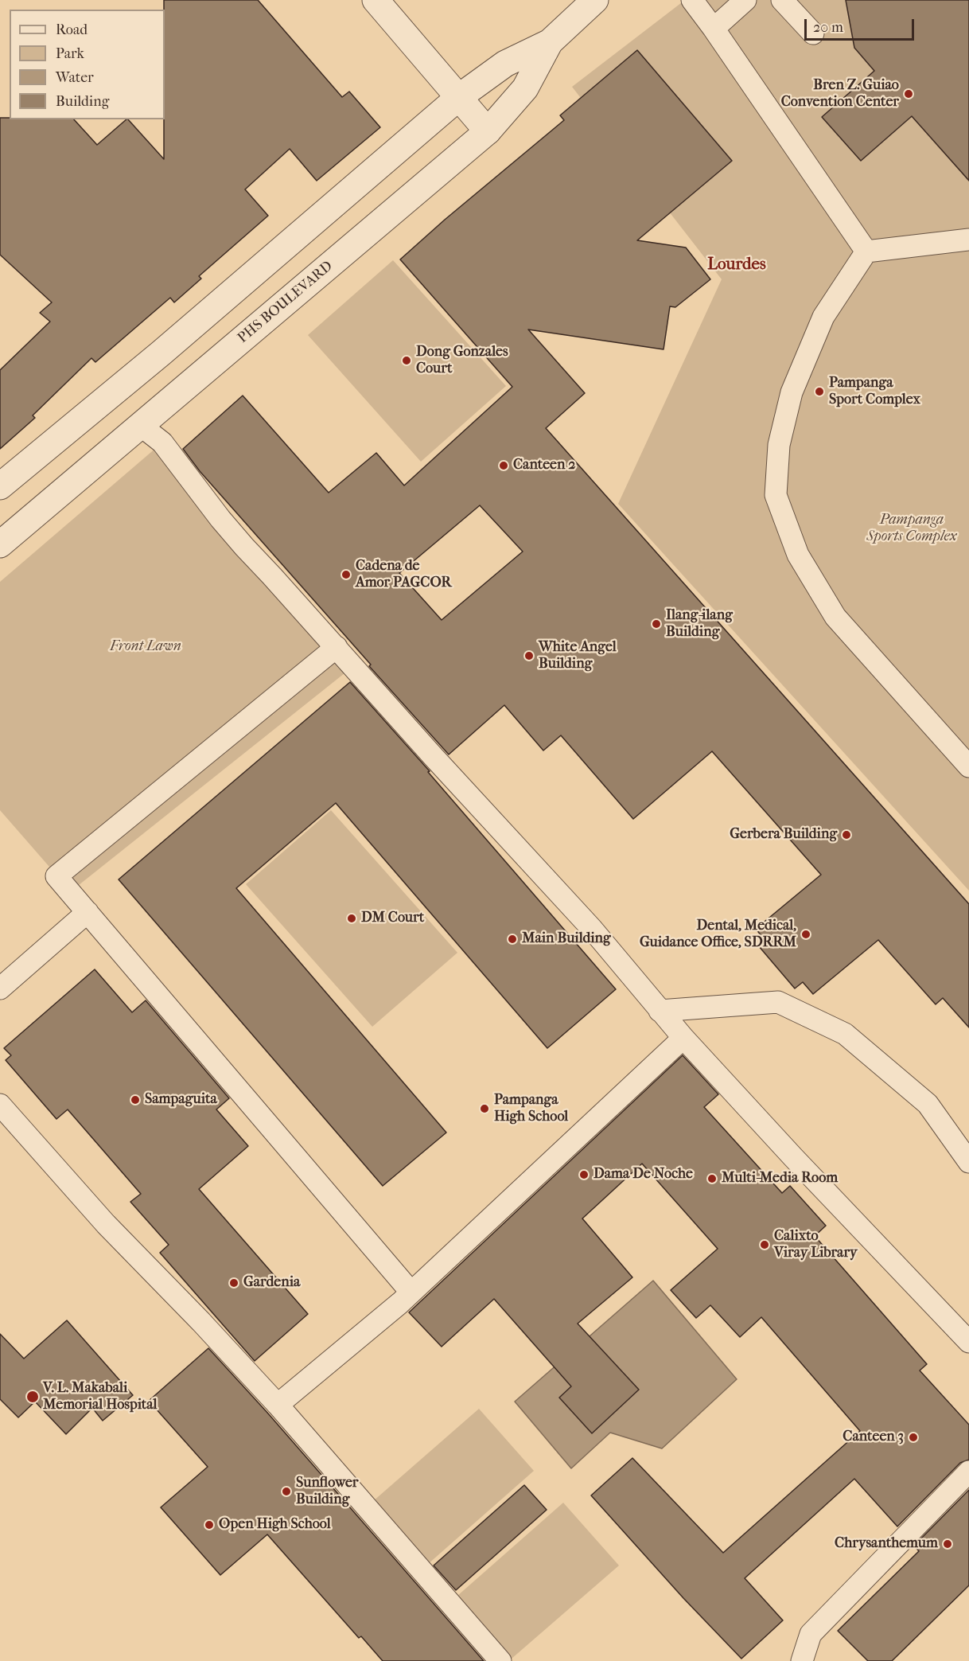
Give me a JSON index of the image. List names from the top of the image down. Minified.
{"streets":{"street":["PHS BOULEVARD"]},"districts":["Lourdes"],"parks":["Pampanga Sports Complex","Front Lawn"],"places":["Bren Z. Guiao Convention Center","Dong Gonzales Court","Pampanga Sport Complex","Canteen 2","Cadena de Amor PAGCOR","Ilang-ilang Building","White Angel Building","Gerbera Building","DM Court","Dental, Medical, Guidance Office, SDRRM","Main Building","Sampaguita","Pampanga High School","Dama De Noche","Multi-Media Room","Calixto Viray Library","Gardenia","V. L. Makabali Memorial Hospital","Canteen 3","Sunflower Building","Open High School","Chrysanthemum"],"legend":["Road","Park","Water","Building"],"scale_bar":"20 m"}
